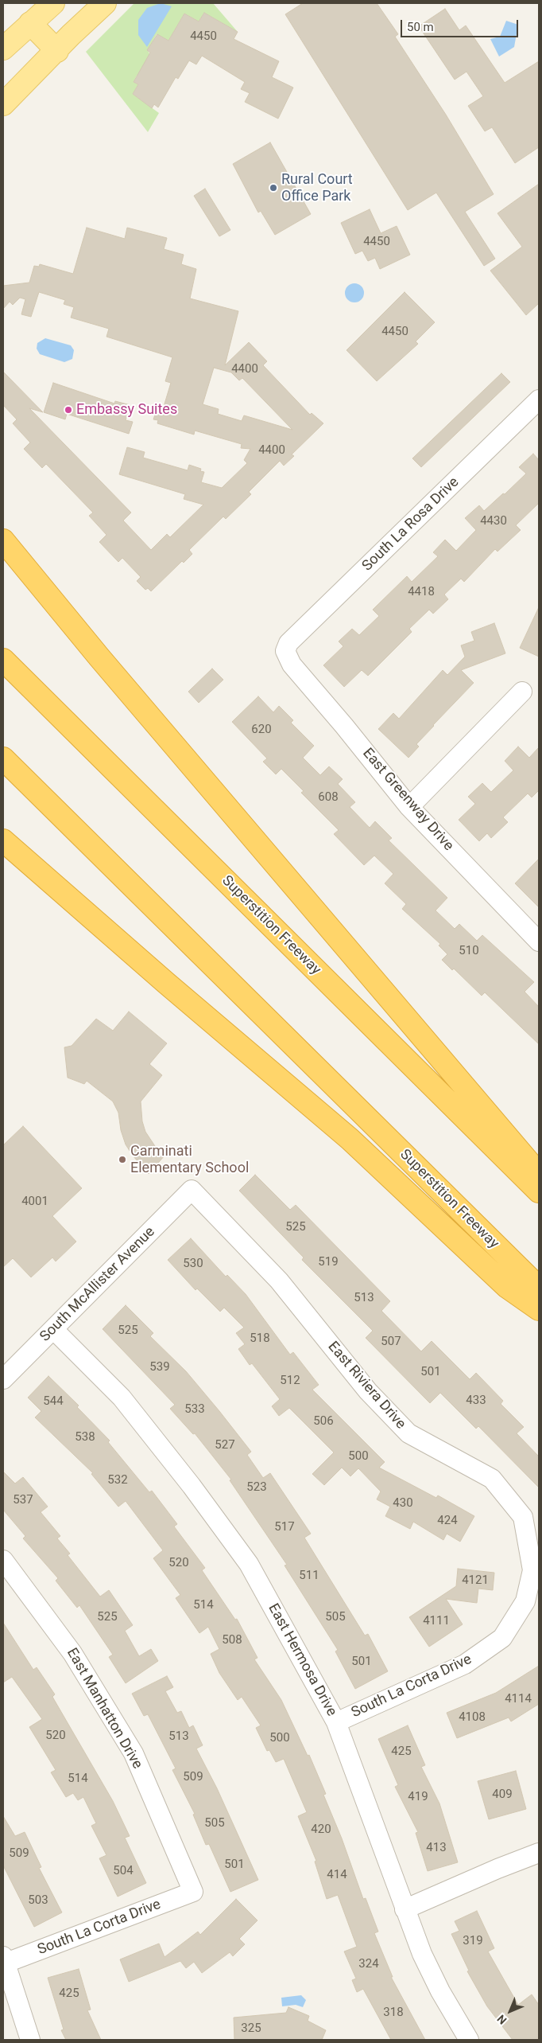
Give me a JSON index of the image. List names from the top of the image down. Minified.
{"streets":{"highway":["Superstition Freeway"],"street":["South La Rosa Drive","East Greenway Drive","South McAllister Avenue","East Riviera Drive","East Hermosa Drive","South La Corta Drive","East Manhatton Drive"]},"crossings":[["South La Rosa Drive","East Greenway Drive"],["South McAllister Avenue","East Riviera Drive"],["South McAllister Avenue","East Hermosa Drive"],["East Riviera Drive","South La Corta Drive"],["East Hermosa Drive","South La Corta Drive"],["South La Corta Drive","East Manhatton Drive"]],"places":["Rural Court Office Park","Embassy Suites","Carminati Elementary School"],"house_numbers":["4450","4450","4450","4400","4400","4430","4418","620","608","510","4001","525","519","530","513","525","518","507","539","501","512","433","544","533","506","538","527","500","532","523","537","430","424","517","520","511","4121","514","525","505","4111","508","501","4114","4108","520","513","500","425","509","514","409","419","505","420","413","509","501","504","414","503","319","324","425","318","325"],"scale_bar":"50 m","north":"bottom left"}
